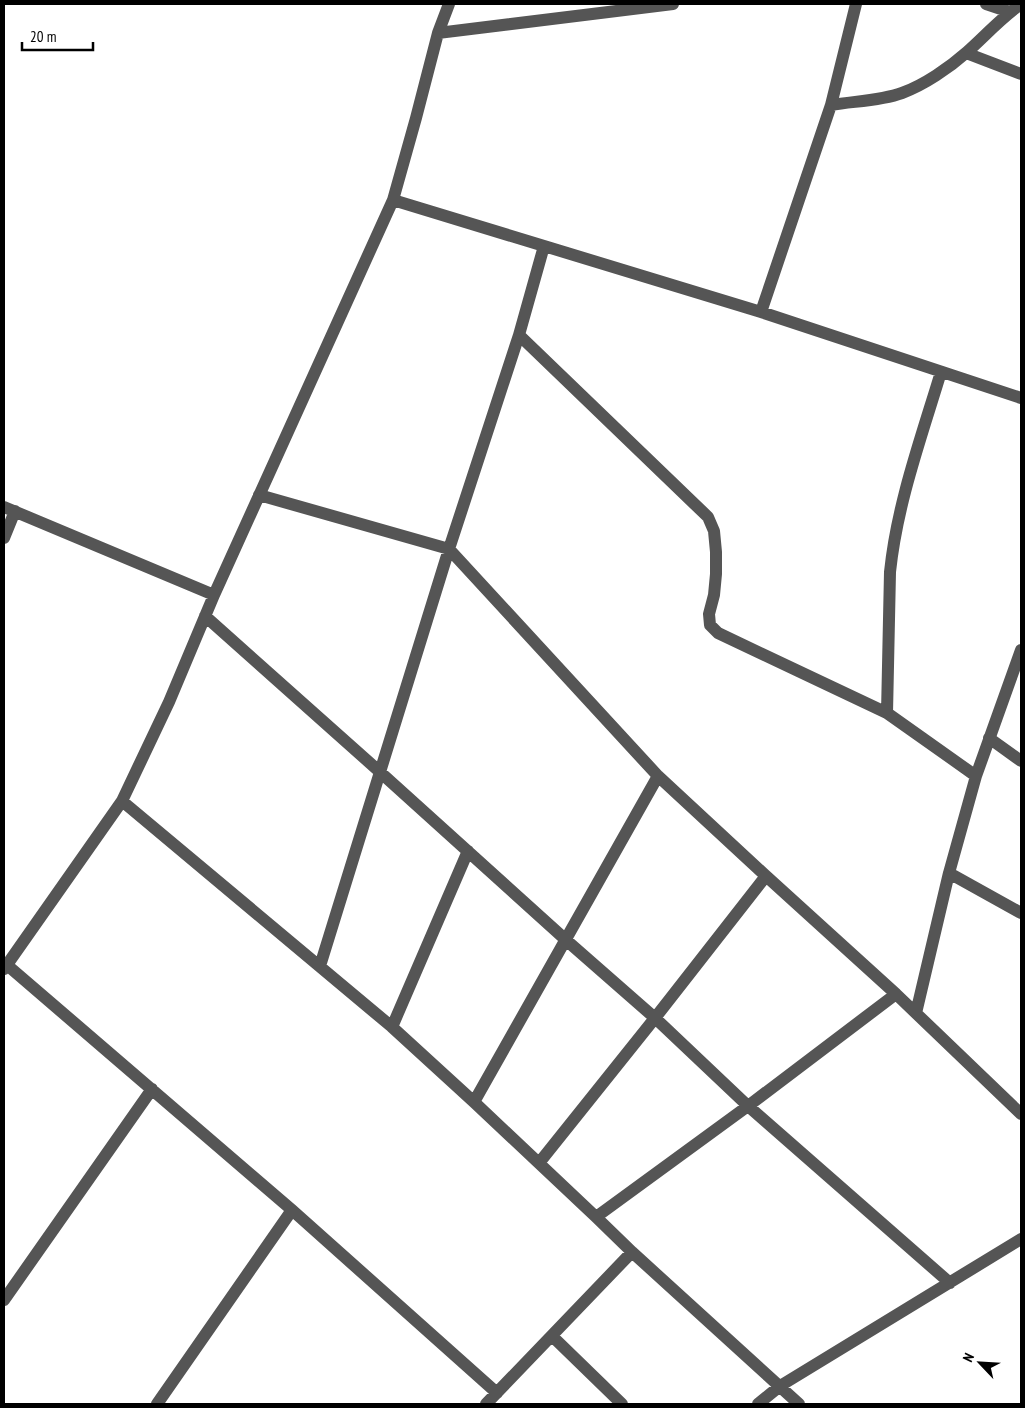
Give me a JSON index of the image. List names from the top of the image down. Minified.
{"scale_bar":"20 m","north":"top left"}
